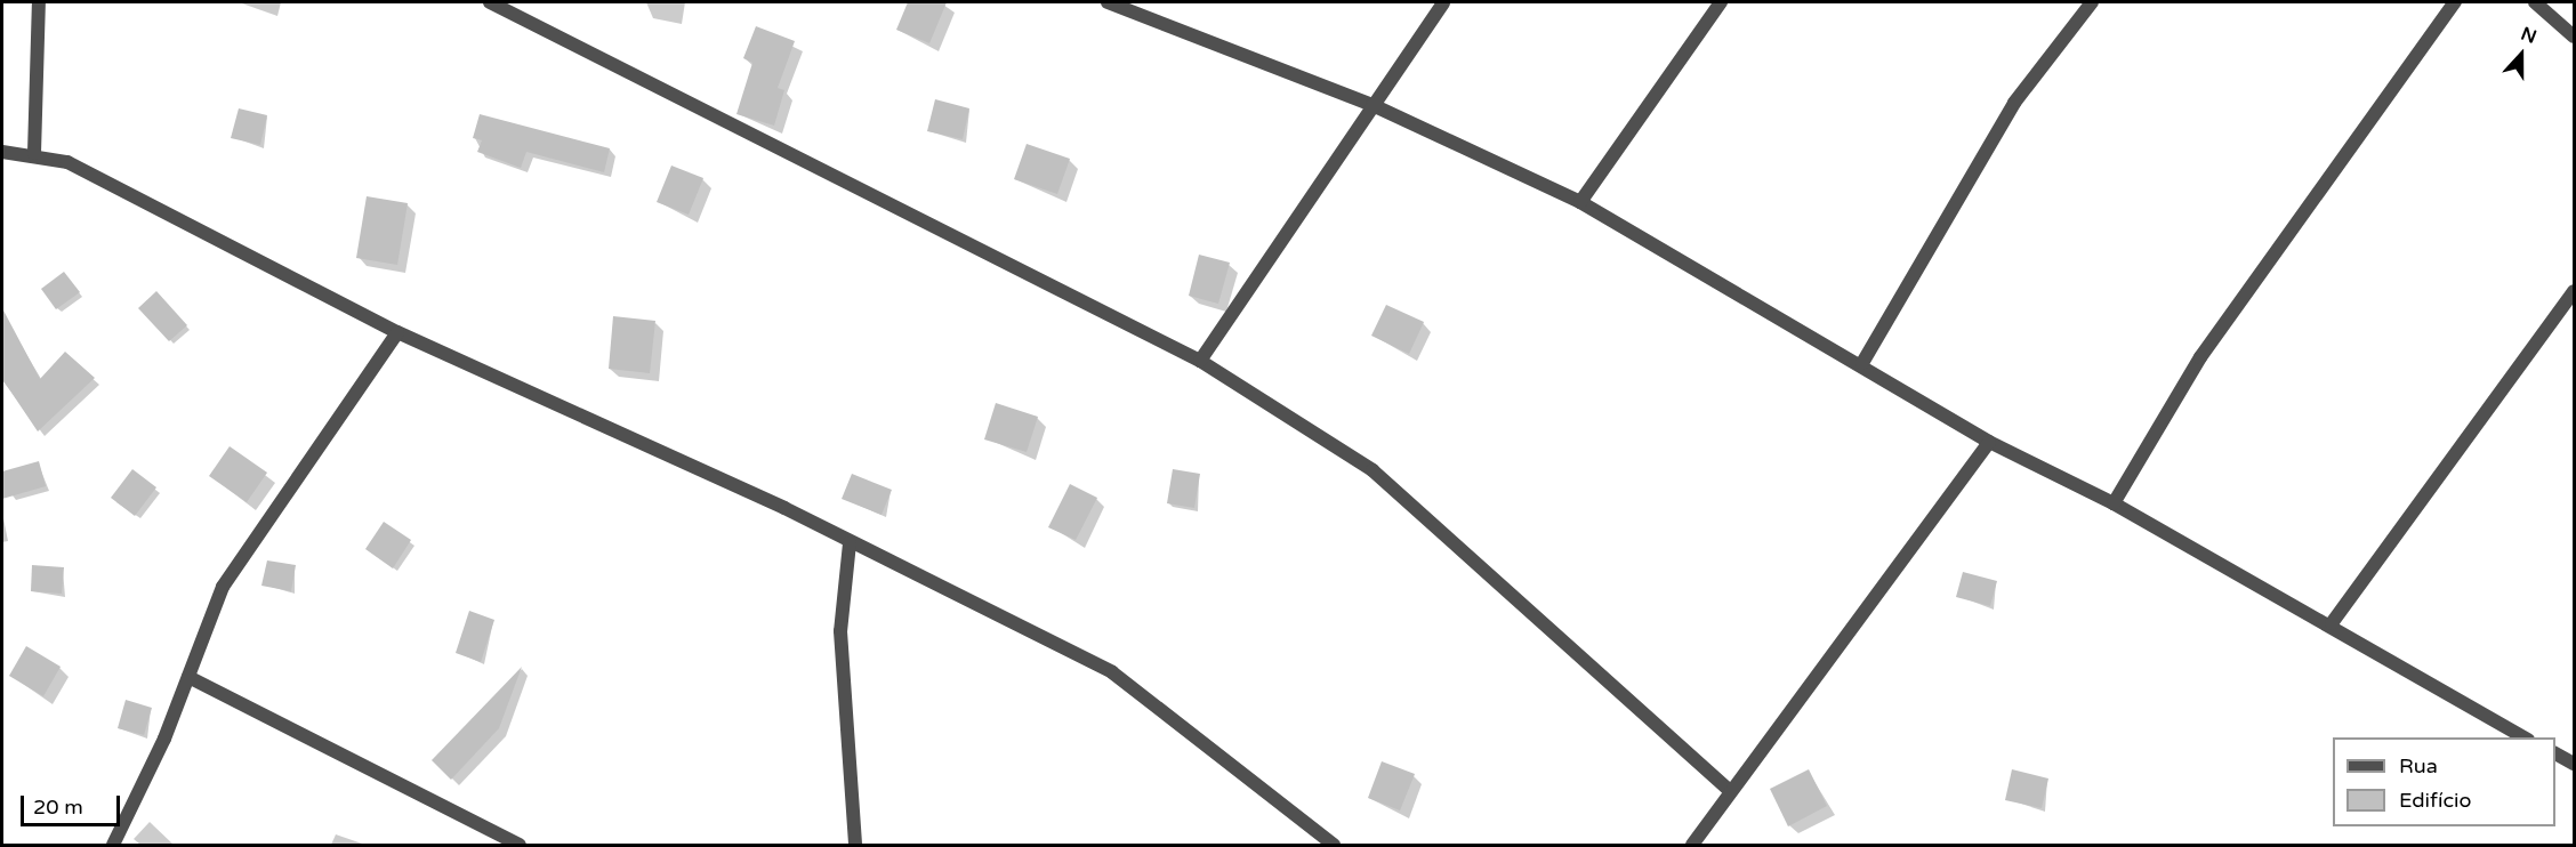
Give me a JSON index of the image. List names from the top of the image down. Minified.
{"legend":["Rua","Edifício"],"scale_bar":"20 m","north":"top"}
